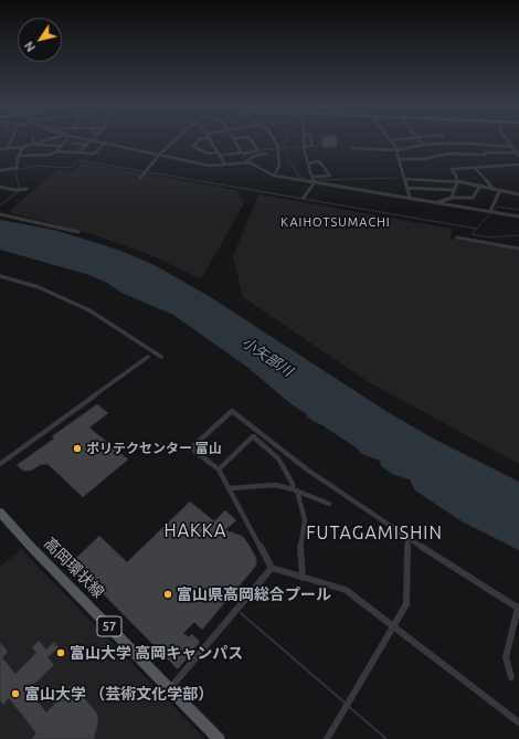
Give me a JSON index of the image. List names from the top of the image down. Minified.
{"streets":{"main road":["高岡環状線","57"]},"districts":["KAIHOTSUMACHI","HAKKA","FUTAGAMISHIN"],"water":["小矢部川"],"places":["ポリテクセンター 富山","富山県高岡総合プール","富山大学 高岡キャンパス","富山大学 （芸術文化学部）"],"north":"bottom left"}
